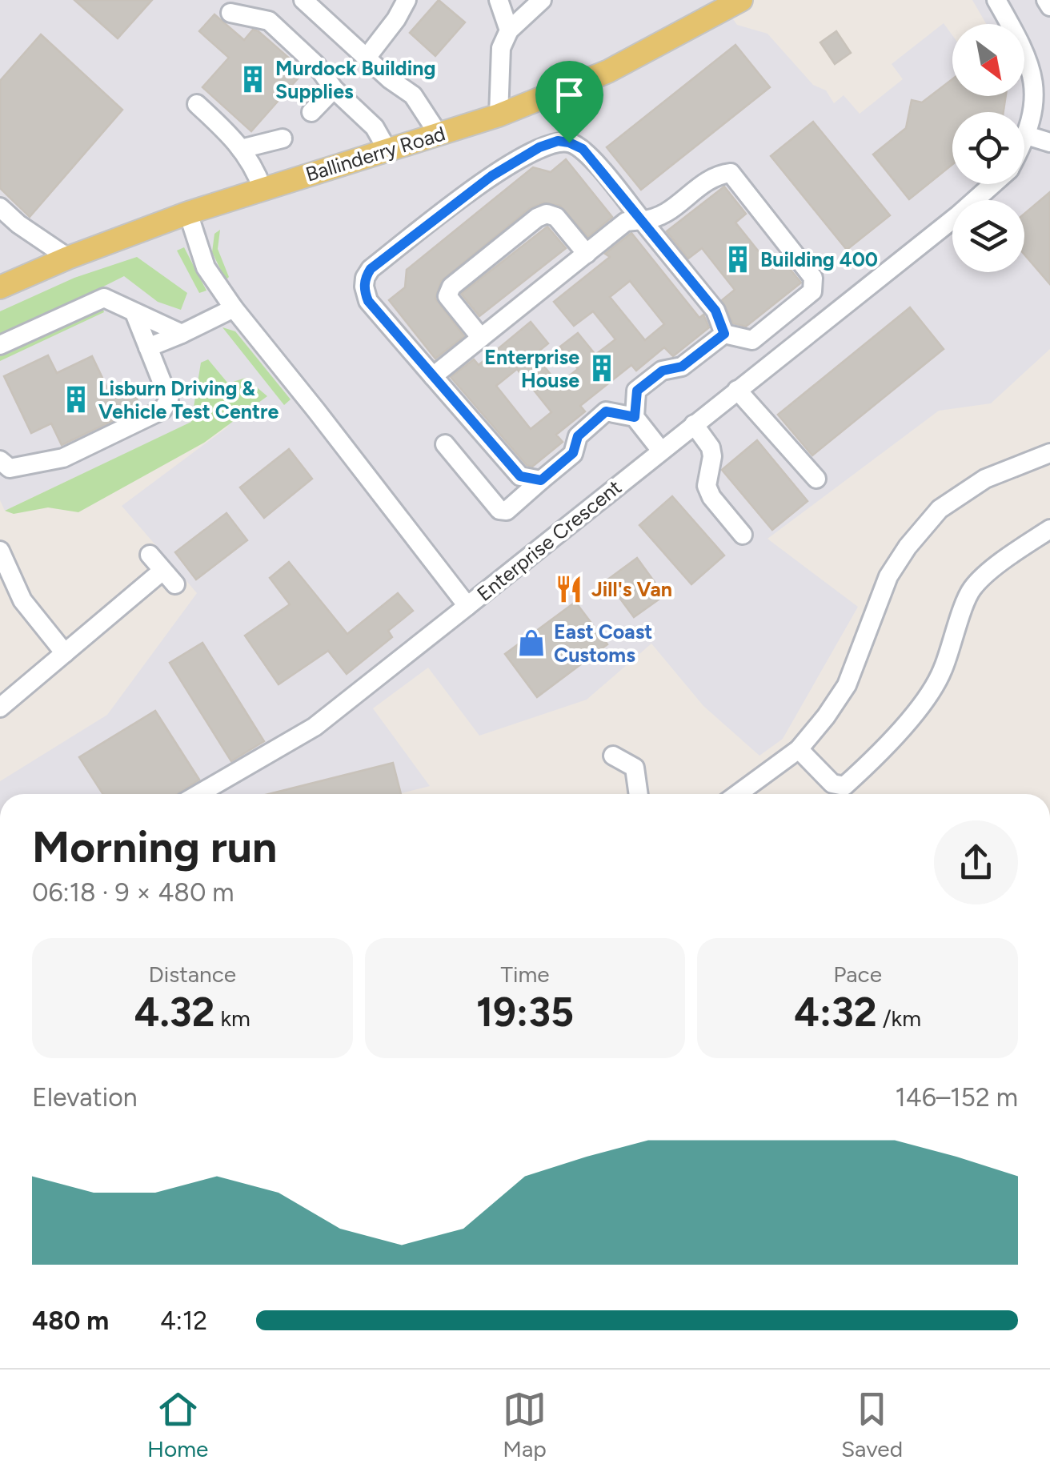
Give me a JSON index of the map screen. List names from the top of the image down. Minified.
{"streets":{"main road":["Ballinderry Road"],"street":["Enterprise Crescent"]},"crossings":[["Ballinderry Road","Enterprise Crescent"]],"places":{"building":["Murdock Building Supplies","Building 400","Enterprise House","Lisburn Driving & Vehicle Test Centre"],"restaurant":["Jill's Van"],"shop":["East Coast Customs"]},"north":"bottom right","page":{"heading":["Morning run","06:18 · 9 × 480 m"],"stats":[["Distance","4.32 km"],["Time","19:35"],["Pace","4:32 /km"]],"chart":["Elevation","146–152 m"],"list":[{"name":"480 m","note":"4:12"}],"tabs":["Home","Map","Saved"]}}
